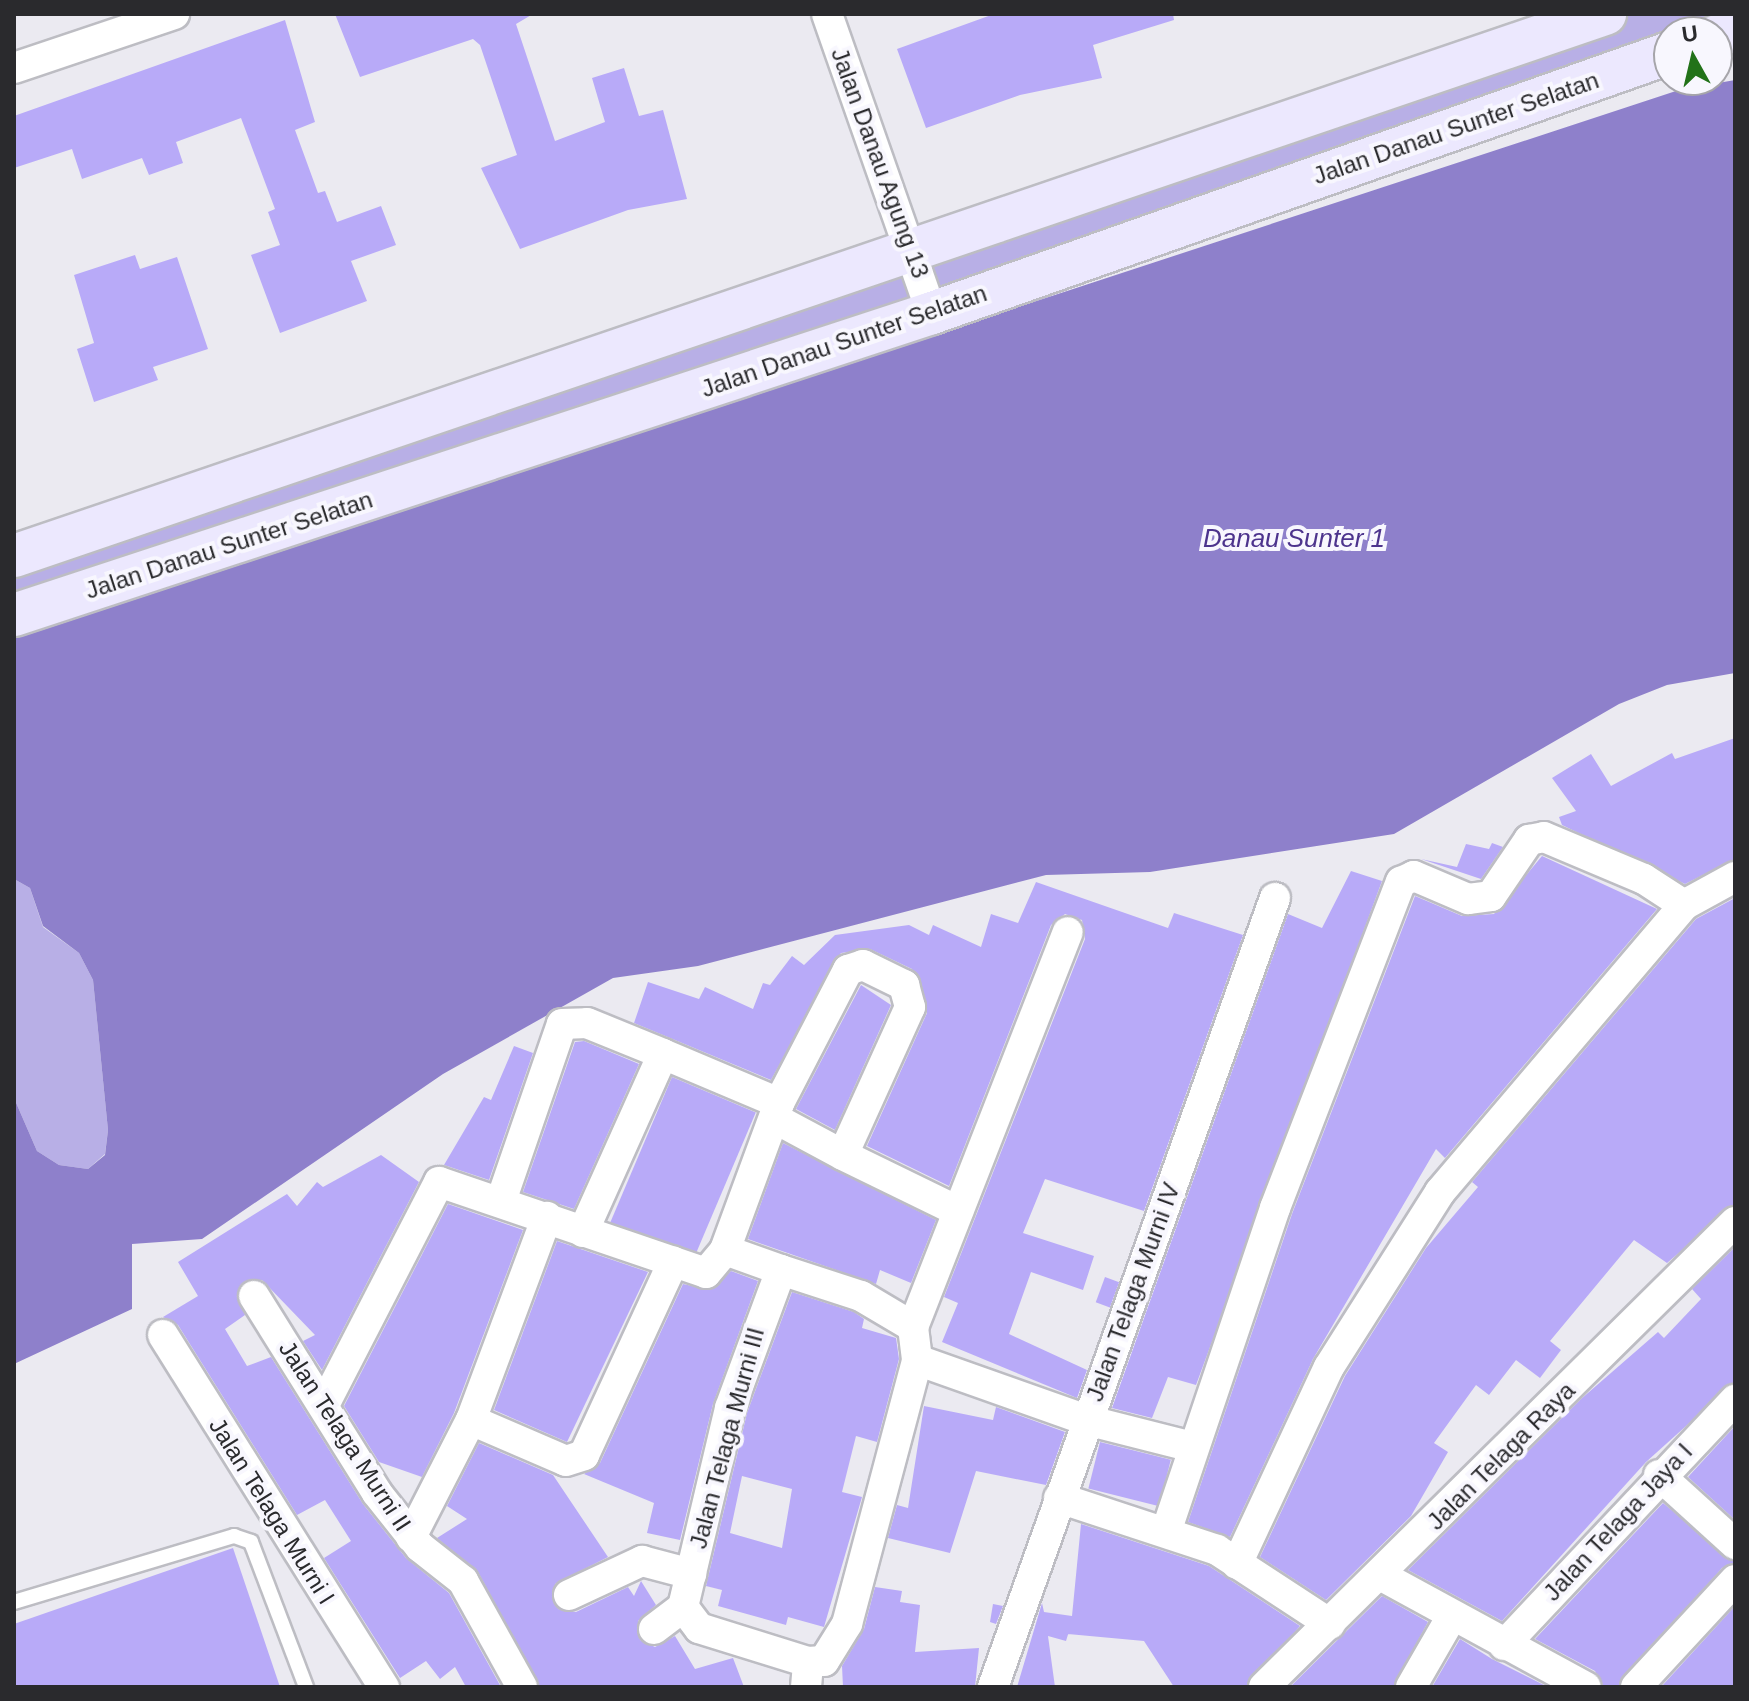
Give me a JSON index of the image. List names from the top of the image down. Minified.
{"streets":{"street":["Jalan Danau Sunter Selatan","Jalan Danau Agung 13","Jalan Telaga Murni IV","Jalan Telaga Murni II","Jalan Telaga Murni III","Jalan Telaga Raya","Jalan Telaga Murni I","Jalan Telaga Jaya I"]},"crossings":[["Jalan Danau Sunter Selatan","Jalan Danau Agung 13"]],"water":["Danau Sunter 1"],"north":"top"}
